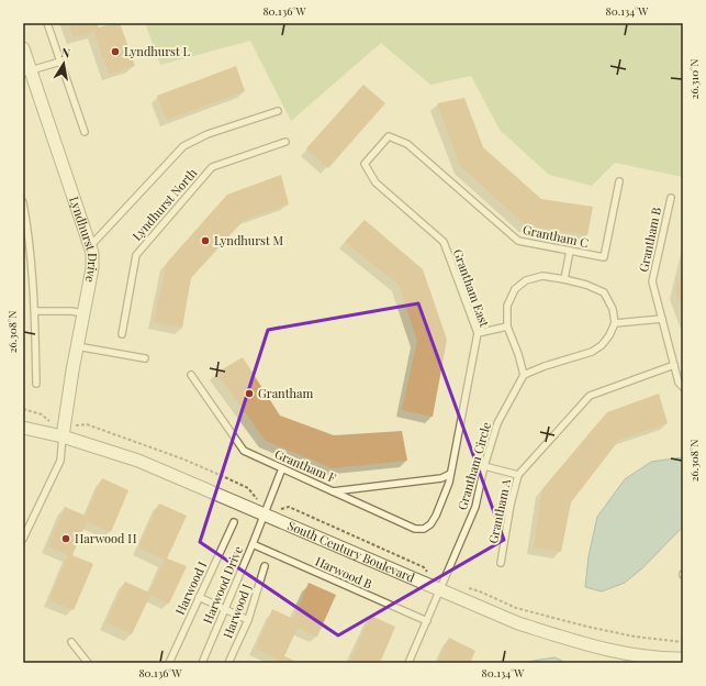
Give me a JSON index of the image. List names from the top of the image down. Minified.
{"streets":{"street":["Lyndhurst Drive","South Century Boulevard"],"lane":["Lyndhurst North","Grantham C","Grantham B","Grantham East","Grantham F","Grantham Circle","Grantham A","Harwood B","Harwood Drive","Harwood I","Harwood J"]},"crossings":[["Grantham C","Grantham East"],["Lyndhurst Drive","South Century Boulevard"],["Grantham B","Grantham A"],["Grantham East","Grantham F"],["Grantham F","Harwood Drive"],["Grantham Circle","South Century Boulevard"],["Grantham Circle","Harwood B"],["South Century Boulevard","Harwood Drive"],["Harwood B","Harwood Drive"]],"places":["Lyndhurst L","Lyndhurst M","Grantham","Harwood H"],"north":"top","coordinates":["80.136°W","80.134°W","26.310°N","26.308°N"]}
